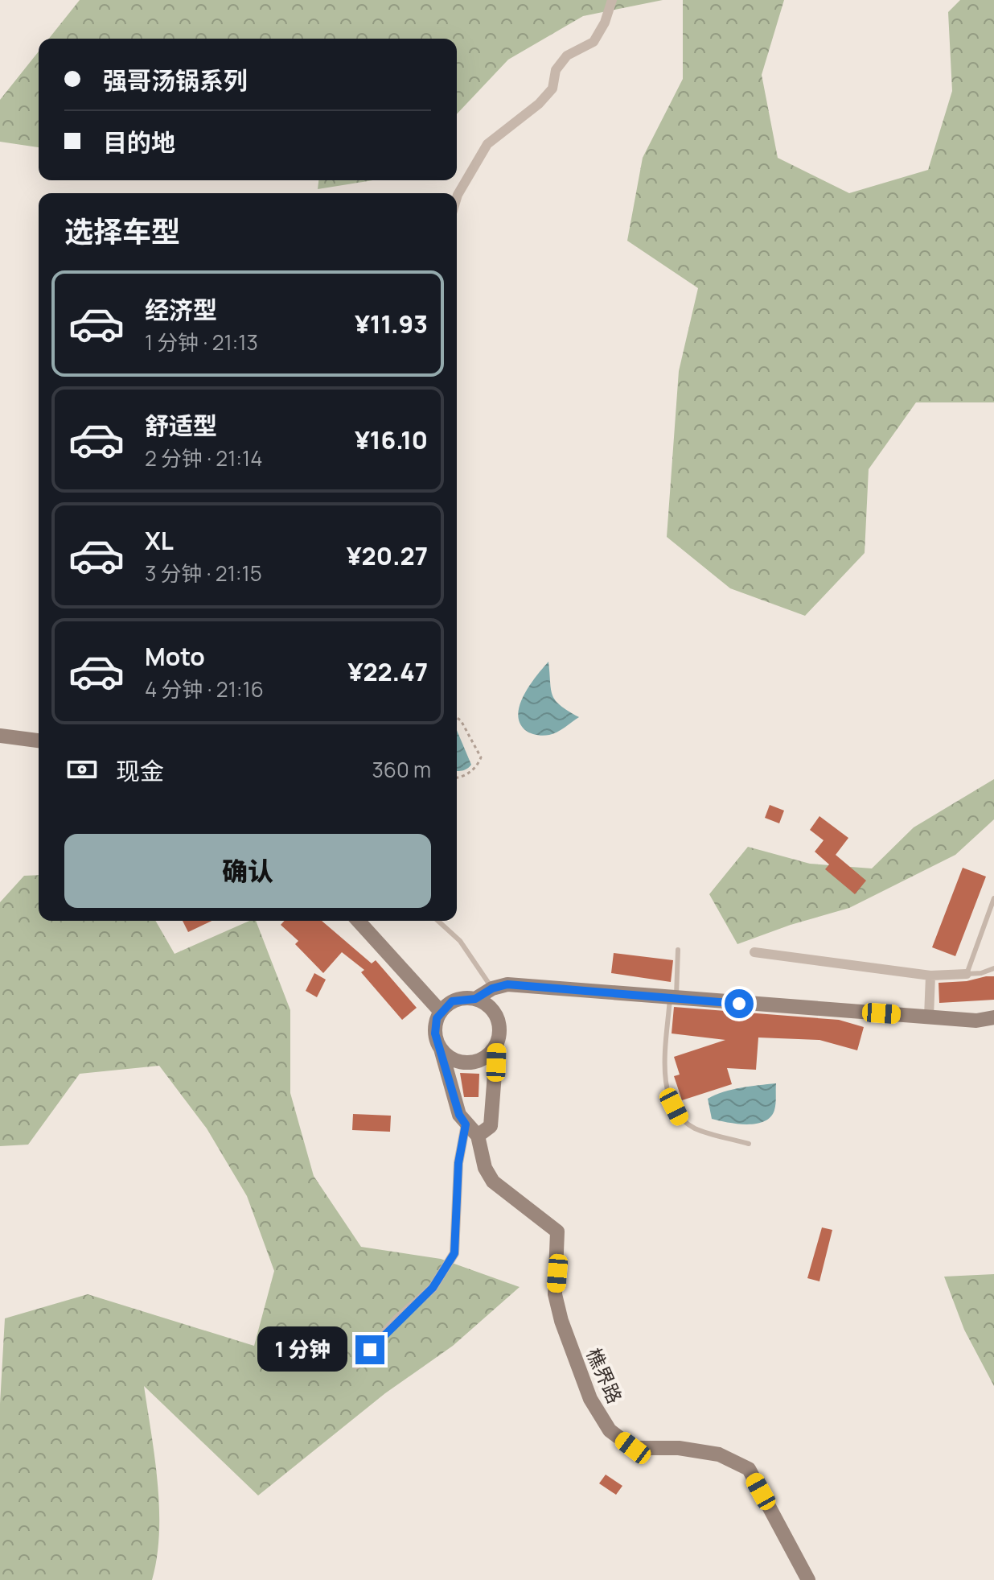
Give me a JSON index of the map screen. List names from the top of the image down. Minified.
{"streets":{"street":["樵界路"]},"page":{"banner":["强哥汤锅系列","目的地"],"heading":"选择车型","list":[{"name":"经济型","note":"1 分钟 · 21:13","value":"¥11.93"},{"name":"舒适型","note":"2 分钟 · 21:14","value":"¥16.10"},{"name":"XL","note":"3 分钟 · 21:15","value":"¥20.27"},{"name":"Moto","note":"4 分钟 · 21:16","value":"¥22.47"}],"pay":["现金","360 m"],"buttons":"确认","bubble":"1 分钟"}}
